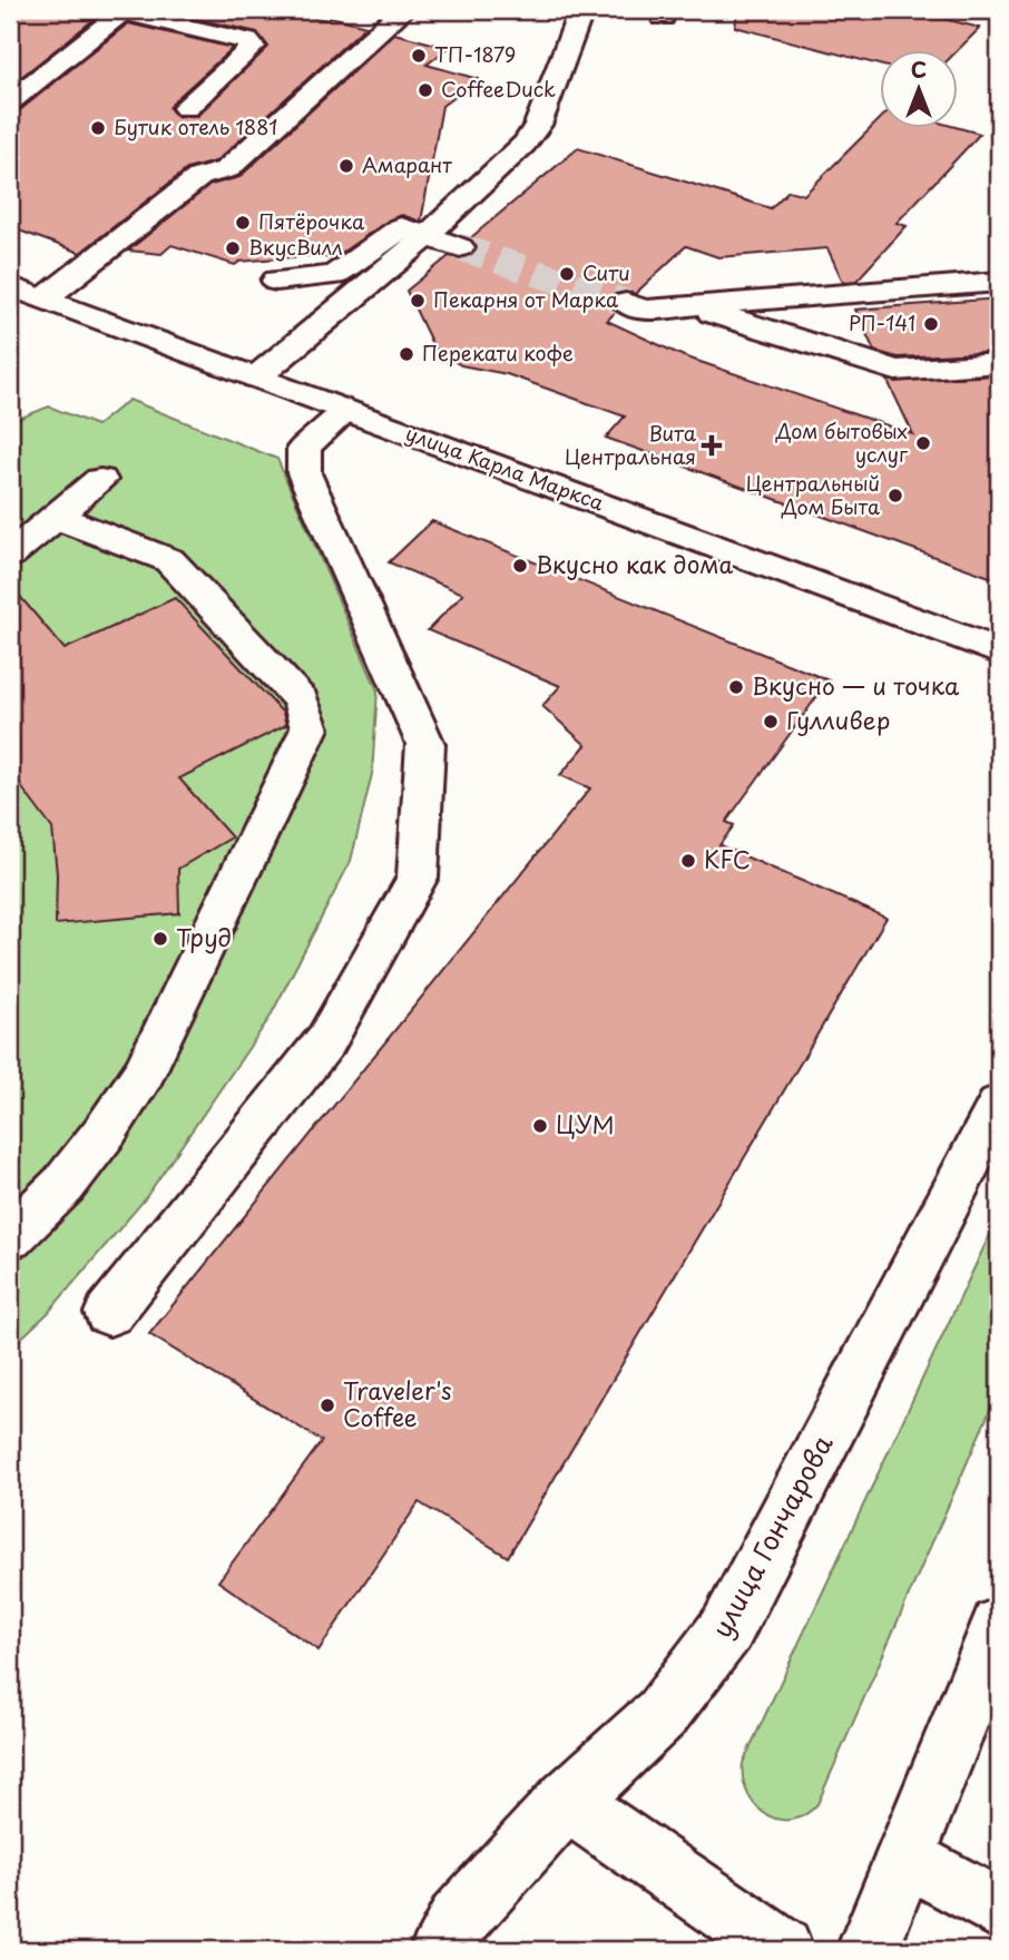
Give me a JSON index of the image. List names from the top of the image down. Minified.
{"streets":{"main road":["улица Карла Маркса","улица Гончарова"]},"places":{"other":["ТП-1879","CoffeeDuck","Бутик отель 1881","Амарант","Пятёрочка","ВкусВилл","Сити","Пекарня от Марка","РП-141","Перекати кофе","Дом бытовых услуг","Центральный Дом Быта","Вкусно как дома","Вкусно — и точка","Гулливер","KFC","Труд","ЦУМ","Traveler's Coffee"],"health":["Вита Центральная"]},"north":"top"}
